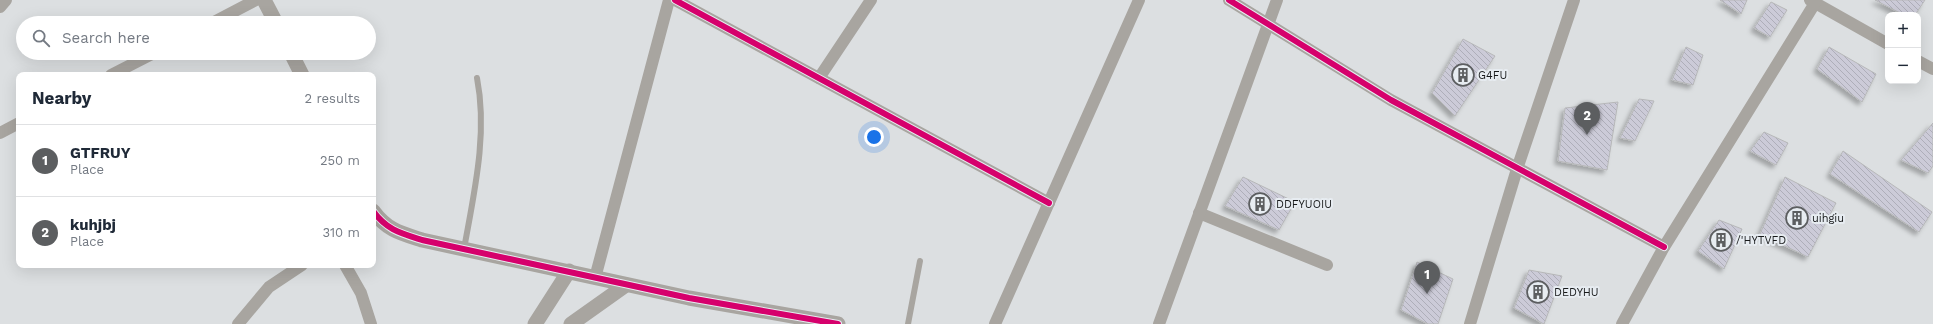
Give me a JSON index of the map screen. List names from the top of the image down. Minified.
{"places":{"building":["G4FU","DDFYUOIU","uihgiu","/'HYTVFD","DEDYHU"]},"page":{"map_buttons":["+","−"],"search":"Search here","heading":["Nearby","2 results"],"pins":["2","1"],"list":[{"mark":"1","name":"GTFRUY","note":"Place","value":"250 m"},{"mark":"2","name":"kuhjbj","note":"Place","value":"310 m"}]}}
